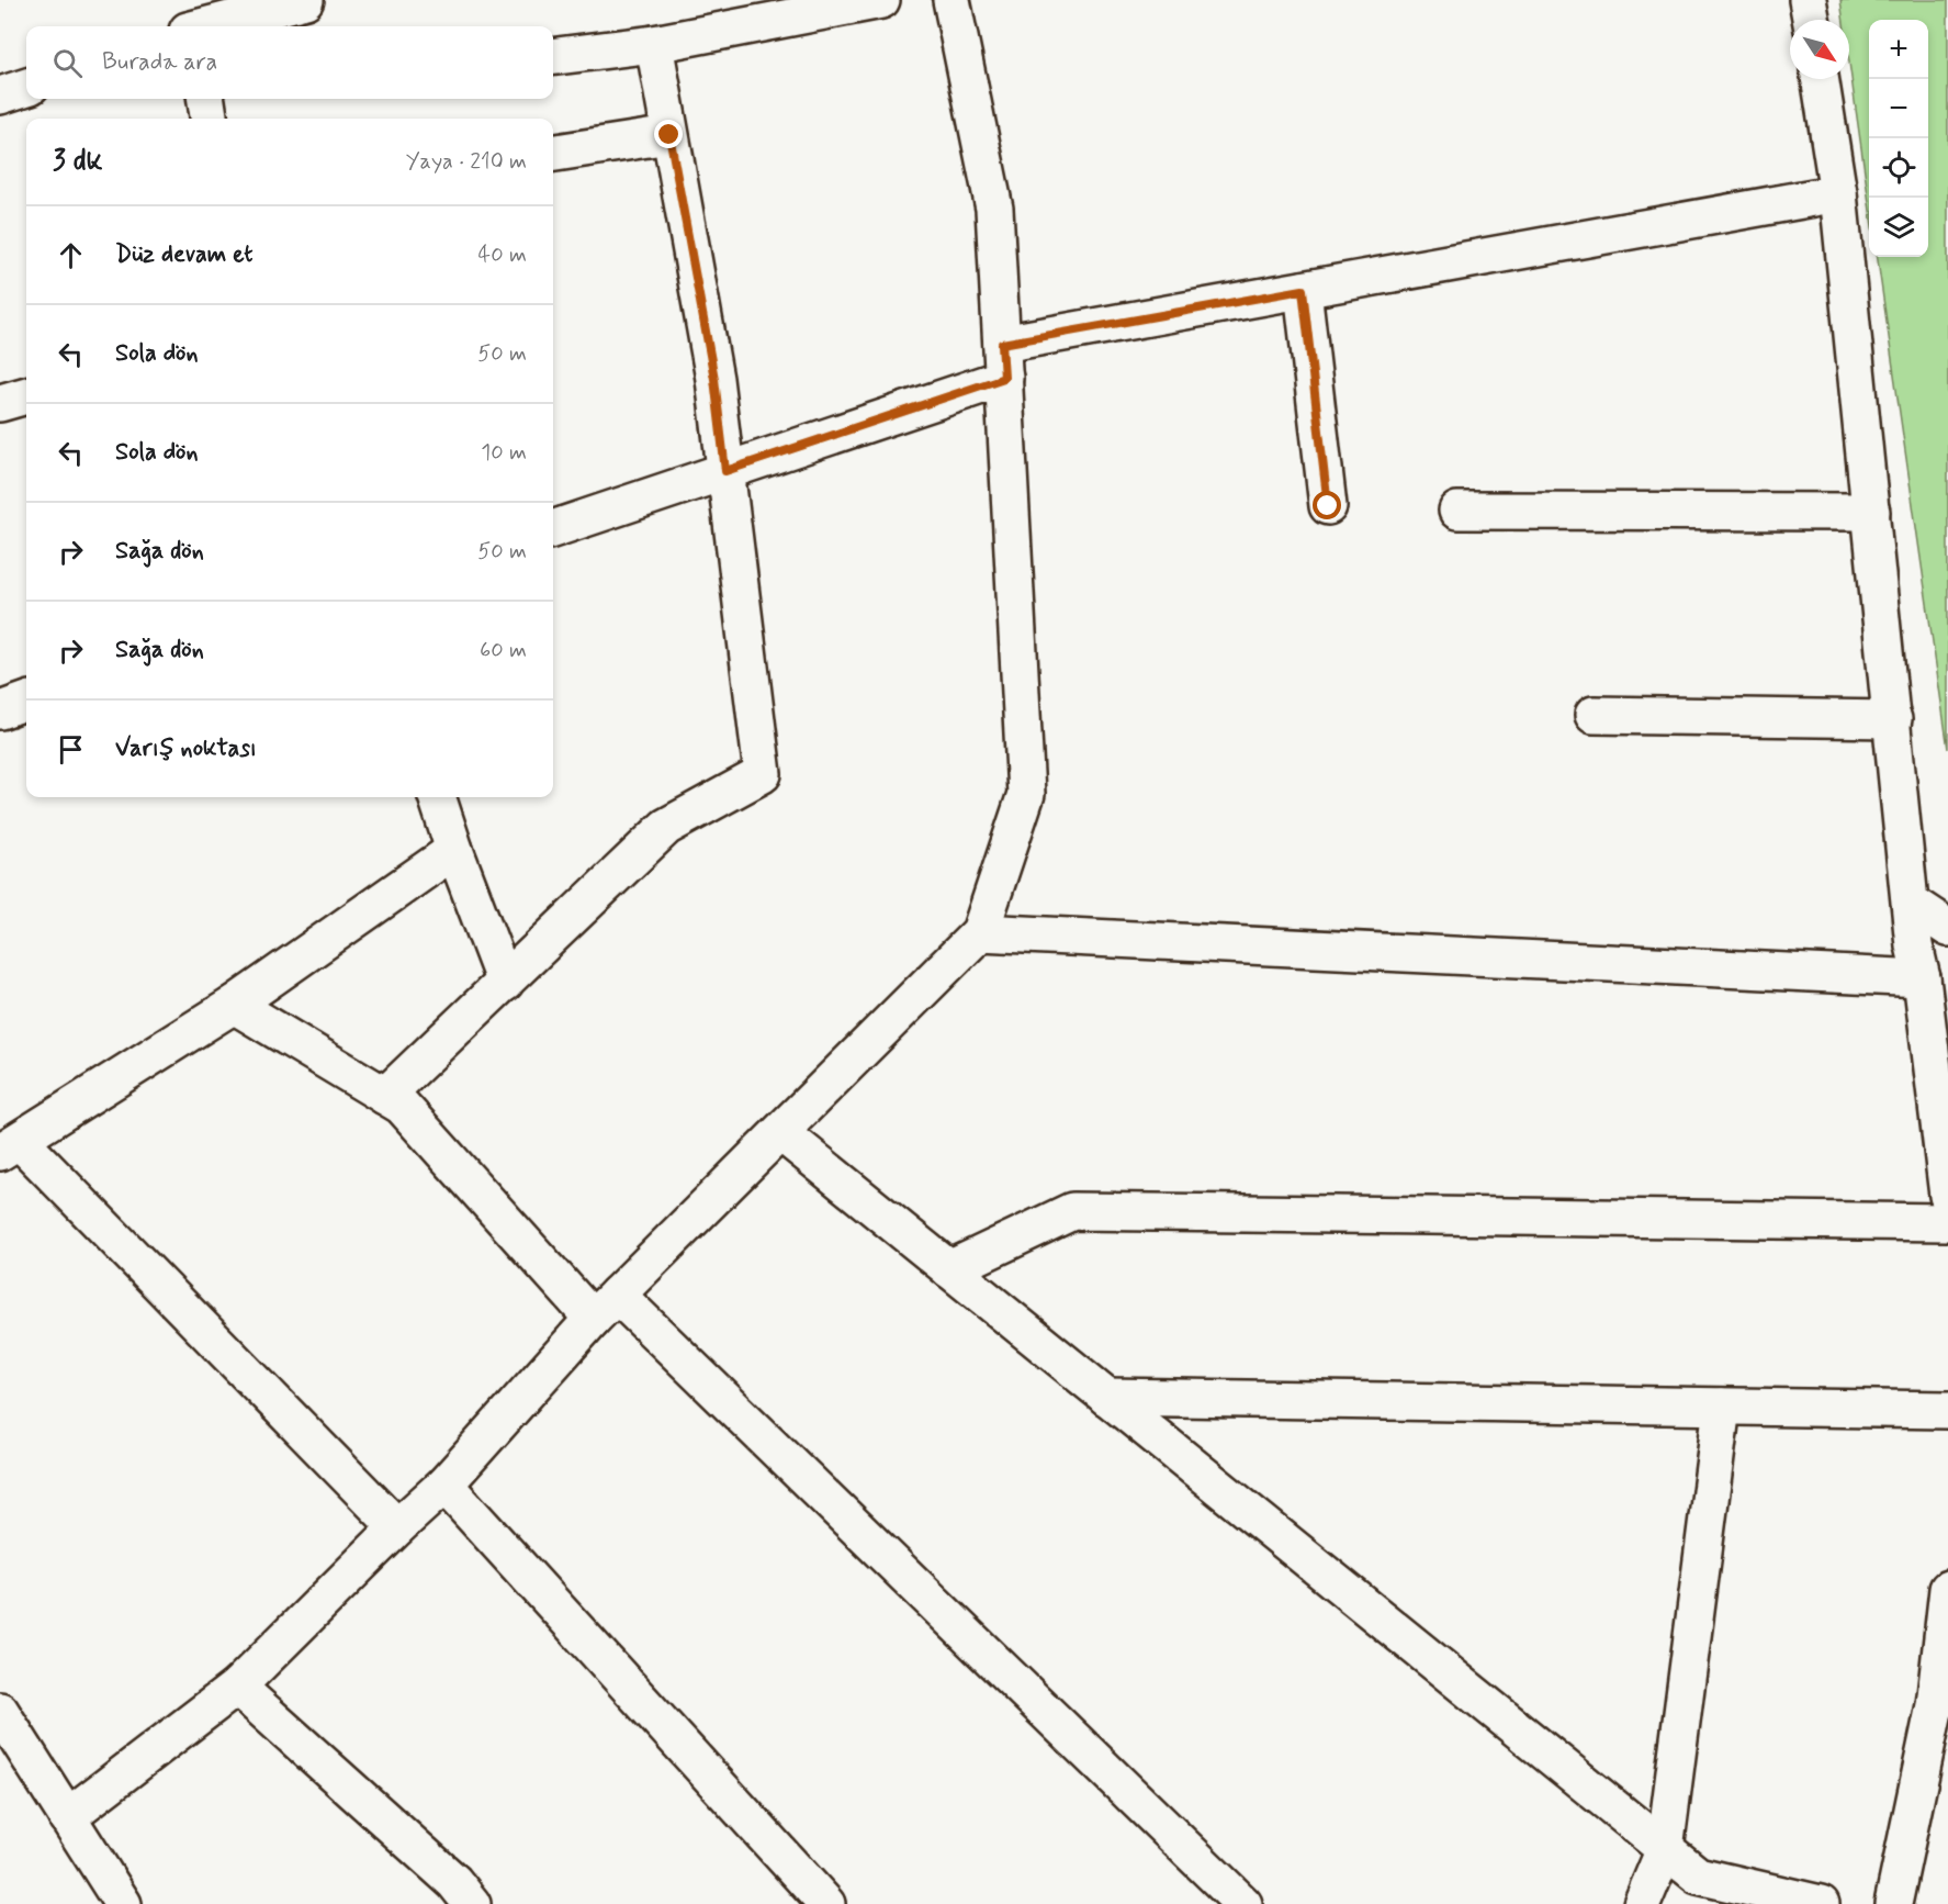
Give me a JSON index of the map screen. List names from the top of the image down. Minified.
{"north":"bottom right","page":{"map_buttons":["+","−"],"search":"Burada ara","heading":["3 dk","Yaya · 210 m"],"list":[["Düz devam et","40 m"],["Sola dön","50 m"],["Sola dön","10 m"],["Sağa dön","50 m"],["Sağa dön","60 m"],"Varış noktası"]}}
